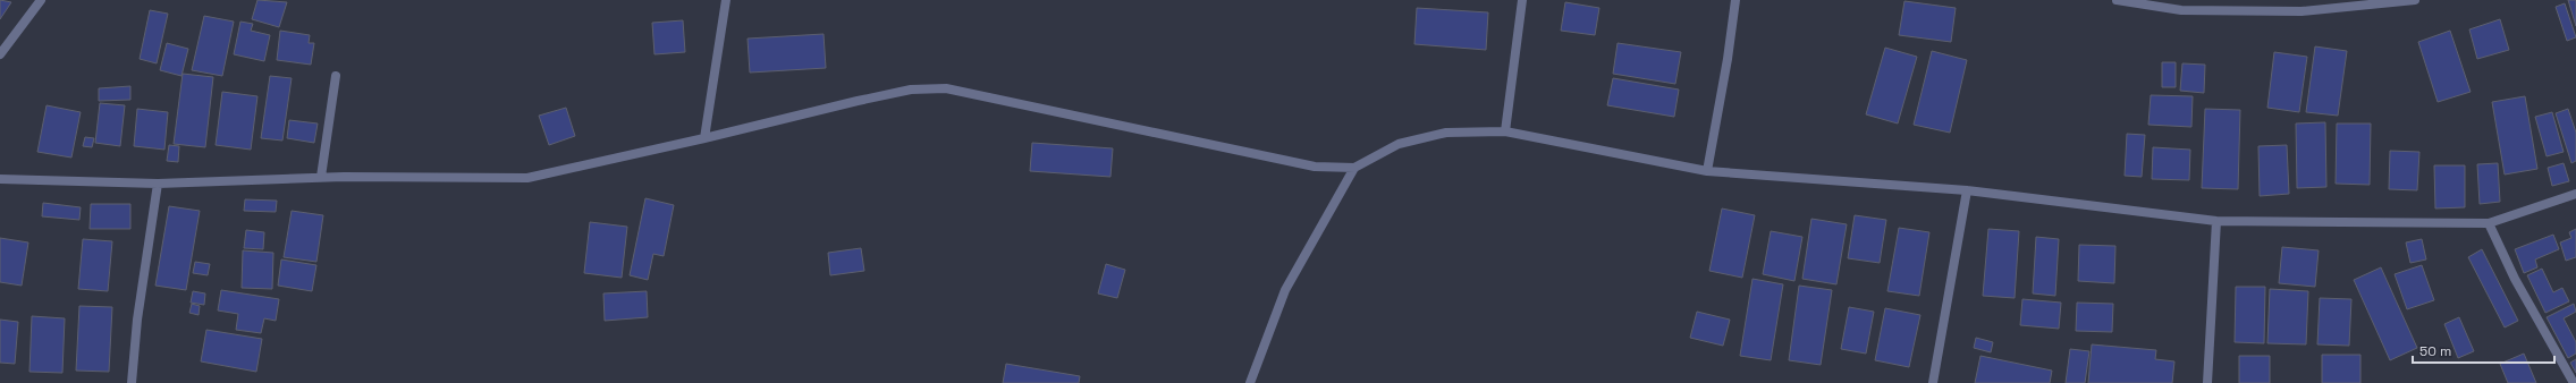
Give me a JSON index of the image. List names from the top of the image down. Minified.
{"scale_bar":"50 m"}
